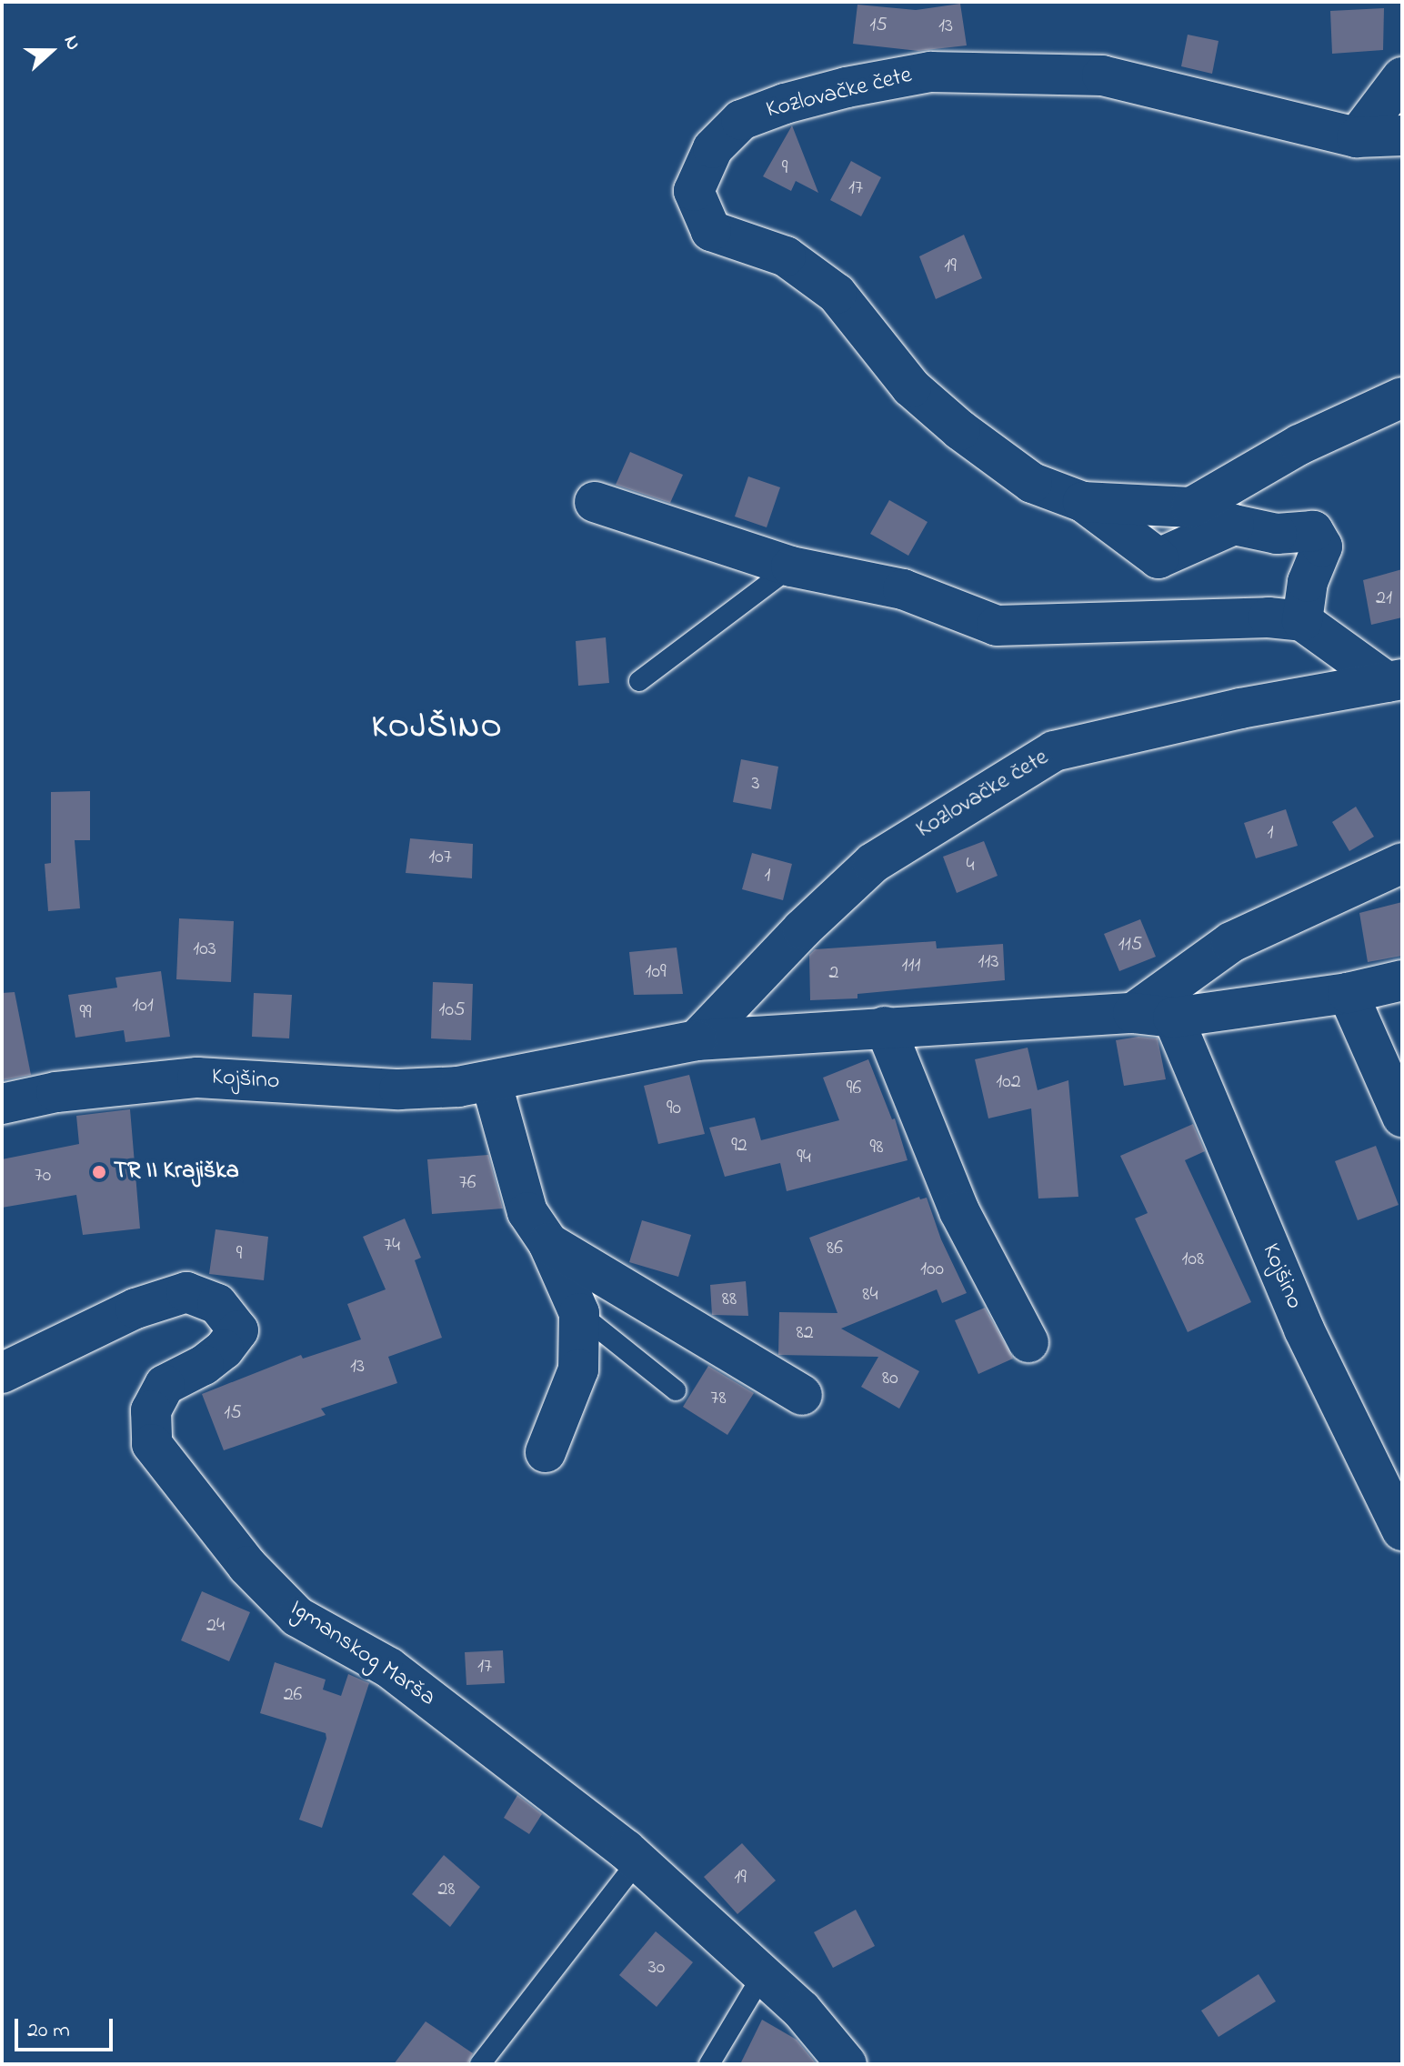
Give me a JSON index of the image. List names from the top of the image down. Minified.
{"streets":{"street":["Kozlovačke čete","Kojšino","Igmanskog Marša"]},"crossings":[["Kozlovačke čete","Kojšino"]],"districts":["KOJŠINO"],"places":["TR II Krajiška"],"house_numbers":["15","13","9","17","19","21","3","1","107","4","1","115","103","113","111","109","2","101","105","99","102","96","90","92","98","94","70","76","74","86","9","108","100","84","88","82","13","80","78","15","24","17","26","19","28","30"],"scale_bar":"20 m","north":"right"}
